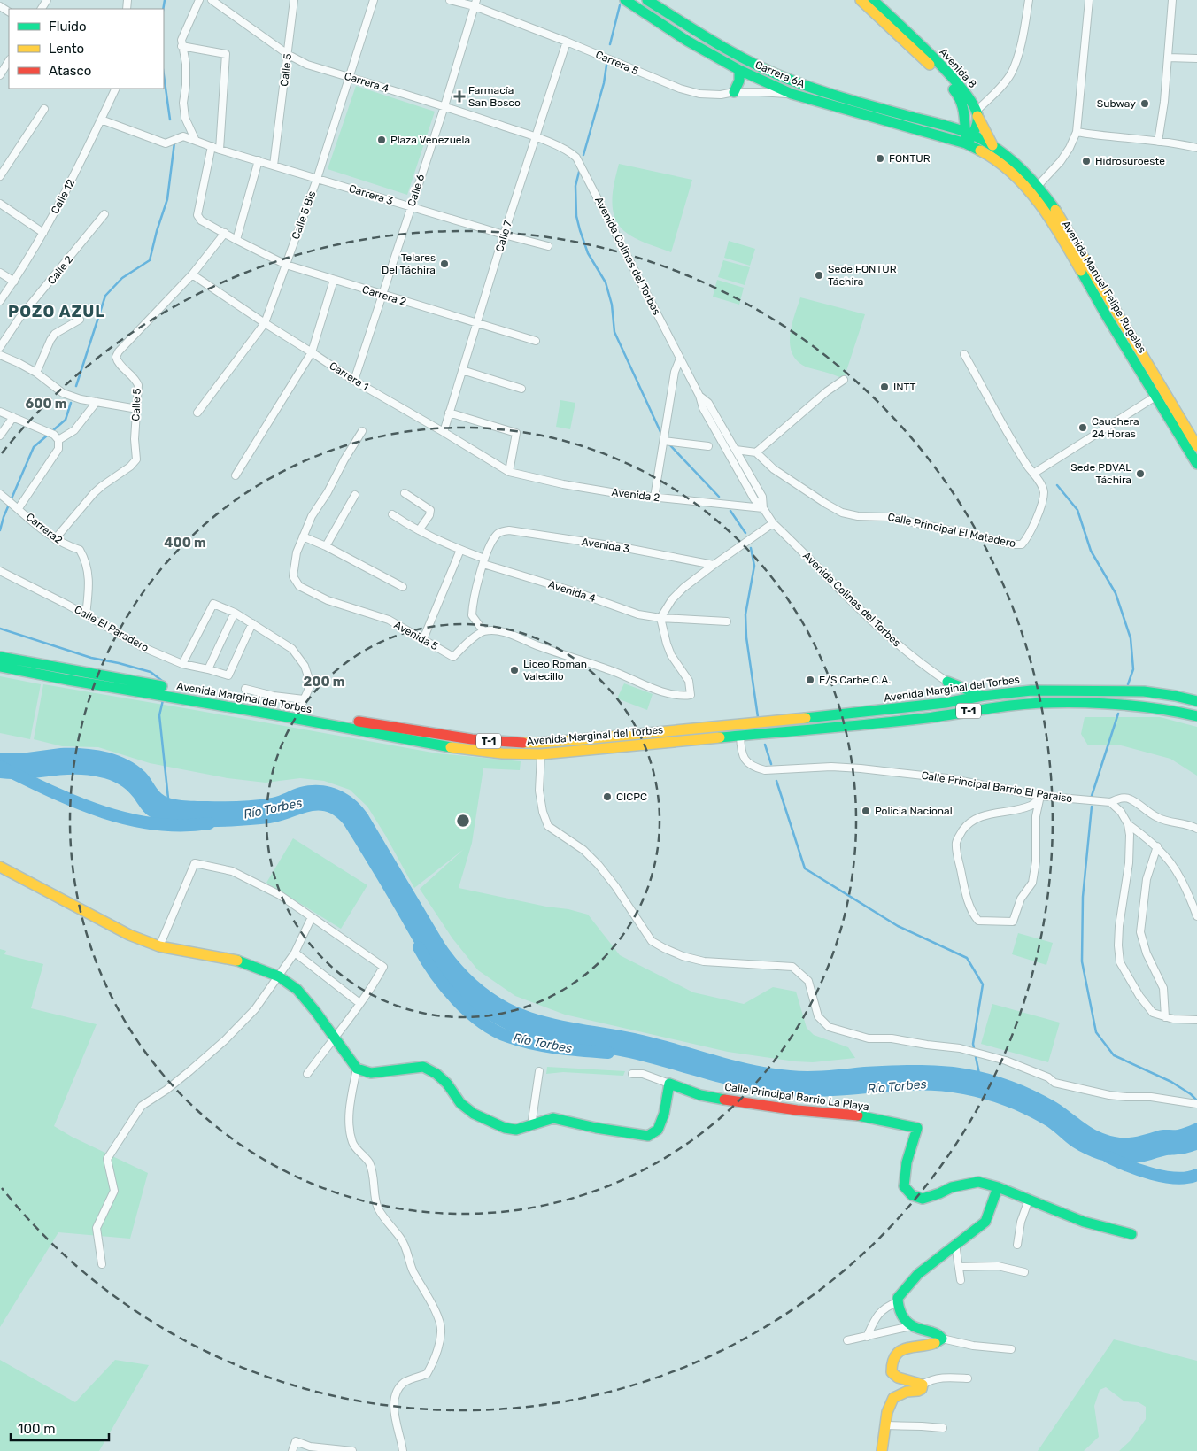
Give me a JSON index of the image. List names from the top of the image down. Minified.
{"streets":{"main road":["Avenida 8","Carrera 6A","Avenida Manuel Felipe Rugeles","Avenida Marginal del Torbes","T-1","Calle Principal Barrio La Playa"],"street":["Carrera 5","Calle 5","Carrera 4","Calle 6","Carrera 3","Calle 12","Calle 5 Bis","Calle 7","Avenida Colinas del Torbes","Calle 2","Carrera 2","Carrera 1","Avenida 2","Carrera2","Calle Principal El Matadero","Avenida 3","Avenida 4","Calle El Paradero","Avenida 5","Calle Principal Barrio El Paraiso"]},"crossings":[["Carrera 5","Carrera 6A"],["Carrera 5","Calle 6"],["Carrera 5","Calle 7"],["Avenida 8","Carrera 6A"],["Avenida 8","Avenida Manuel Felipe Rugeles"],["Calle 5","Carrera 4"],["Calle 5","Carrera 3"],["Calle 5","Carrera 2"],["Calle 5","Carrera 1"],["Calle 5","Carrera2"],["Carrera 6A","Avenida Manuel Felipe Rugeles"],["Carrera 4","Calle 6"],["Carrera 4","Calle 5 Bis"],["Carrera 4","Calle 7"],["Carrera 4","Avenida Colinas del Torbes"],["Calle 6","Carrera 3"],["Calle 6","Carrera 2"],["Calle 6","Carrera 1"],["Carrera 3","Calle 12"],["Carrera 3","Calle 5 Bis"],["Carrera 3","Calle 7"],["Carrera 3","Carrera 2"],["Calle 5 Bis","Carrera 2"],["Calle 5 Bis","Carrera 1"],["Calle 7","Avenida Colinas del Torbes"],["Calle 7","Carrera 2"],["Calle 7","Carrera 1"],["Avenida Colinas del Torbes","Avenida 2"],["Carrera 1","Avenida 2"],["Carrera2","Calle El Paradero"],["Avenida 3","Avenida 4"],["Avenida Marginal del Torbes","Calle Principal Barrio El Paraiso"]],"districts":["POZO AZUL"],"water":["Río Torbes"],"places":{"health":["Farmacía San Bosco"],"other":["Subway","Plaza Venezuela","FONTUR","Hidrosuroeste","Telares Del Táchira","Sede FONTUR Táchira","INTT","Cauchera 24 Horas","Sede PDVAL Táchira","Liceo Roman Valecillo","E/S Carbe C.A.","CICPC","Policia Nacional"]},"legend":["Fluido","Lento","Atasco"],"scale_bar":"100 m","rings":["600 m","400 m","200 m"]}
